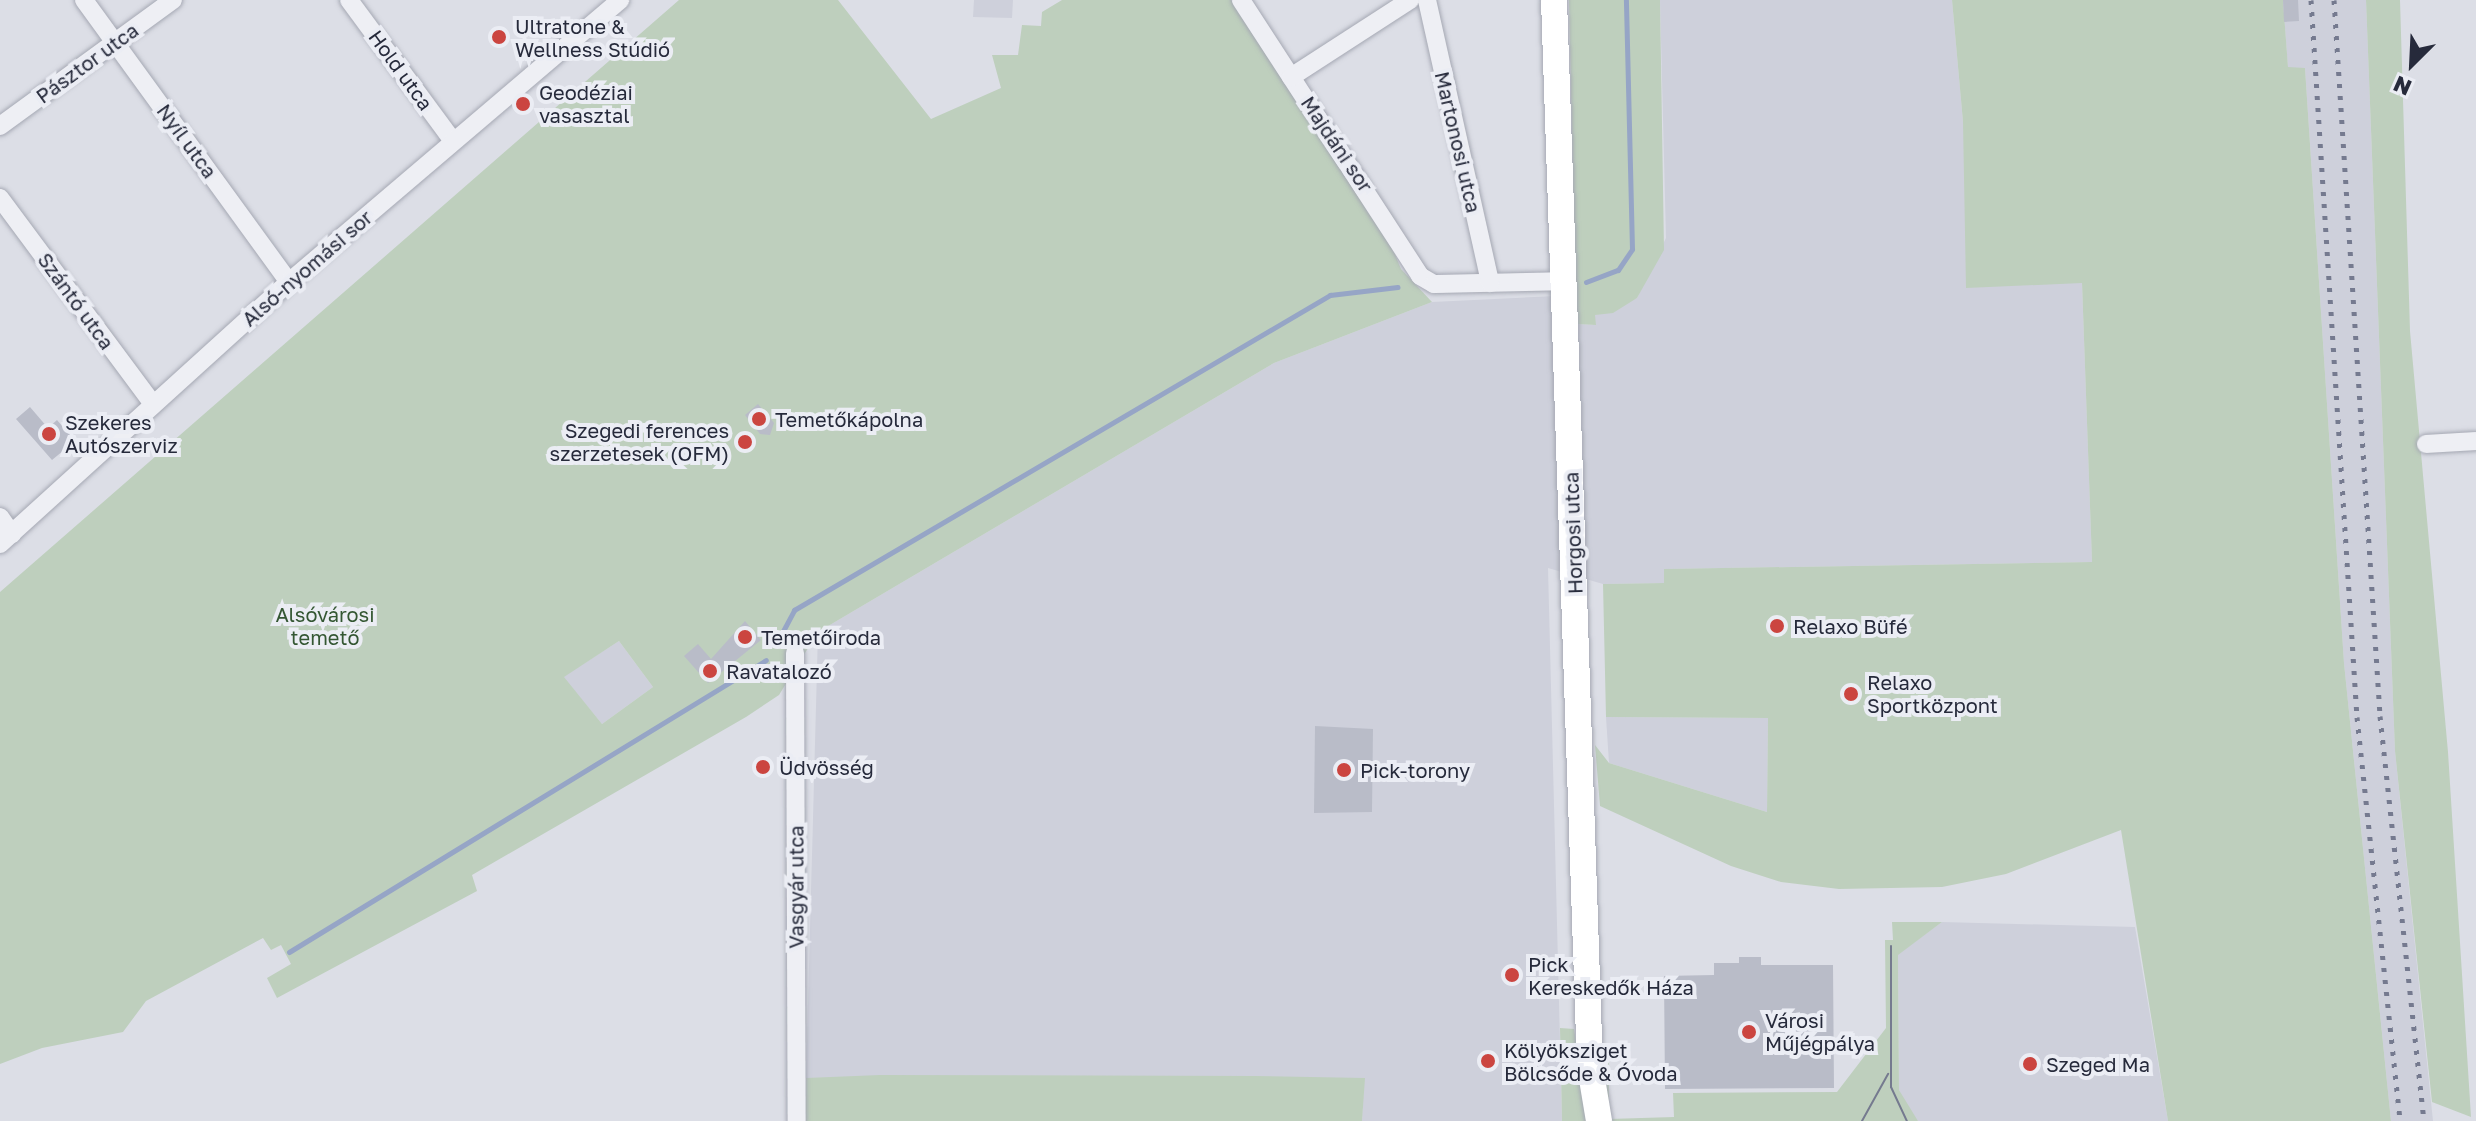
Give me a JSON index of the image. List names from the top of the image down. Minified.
{"streets":{"street":["Pásztor utca","Hold utca","Nyíl utca","Martonosi utca","Majdáni sor","Alsó-nyomási sor","Szántó utca","Horgosi utca","Vasgyár utca"]},"crossings":[["Pásztor utca","Nyíl utca"],["Hold utca","Alsó-nyomási sor"],["Nyíl utca","Alsó-nyomási sor"],["Martonosi utca","Majdáni sor"],["Alsó-nyomási sor","Szántó utca"]],"parks":["Alsóvárosi temető"],"places":["Ultratone & Wellness Stúdió","Geodéziai vasasztal","Temetőkápolna","Szekeres Autószerviz","Szegedi ferences szerzetesek (OFM)","Relaxo Büfé","Temetőiroda","Ravatalozó","Relaxo Sportközpont","Üdvösség","Pick-torony","Pick Kereskedők Háza","Városi Műjégpálya","Kölyöksziget Bölcsőde & Óvoda","Szeged Ma"],"north":"bottom left"}
